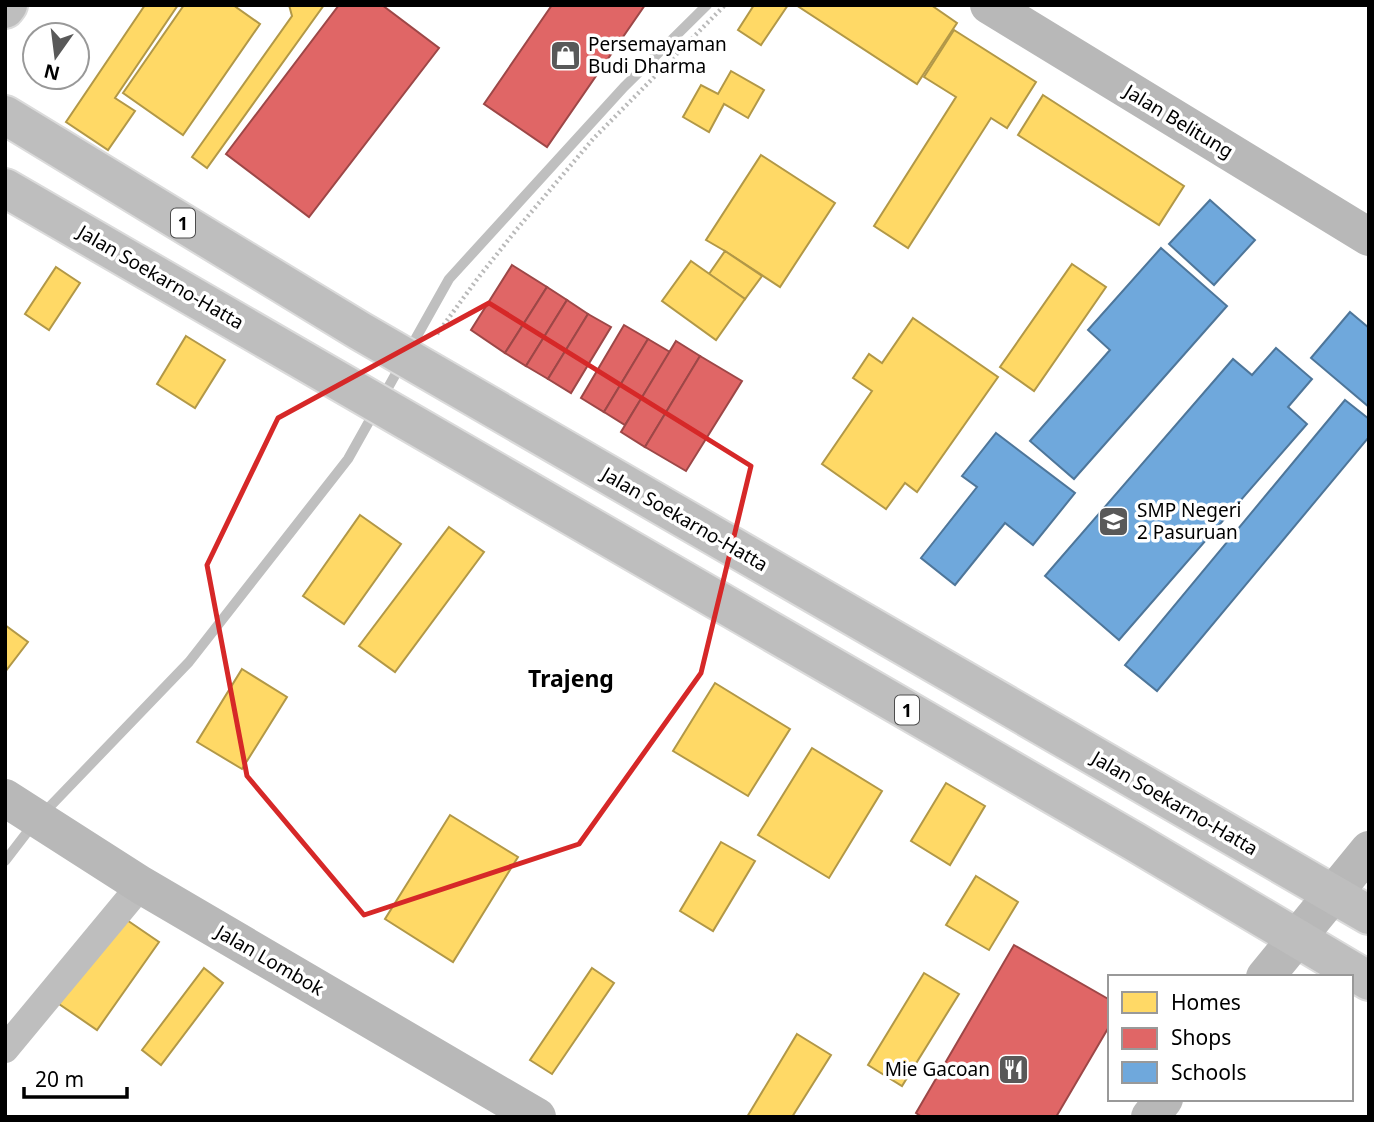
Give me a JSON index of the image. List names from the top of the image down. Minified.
{"streets":{"highway":["1","Jalan Soekarno-Hatta"],"street":["Jalan Belitung","Jalan Lombok"]},"districts":["Trajeng"],"places":{"shop":["Persemayaman Budi Dharma"],"school or university":["SMP Negeri 2 Pasuruan"],"restaurant":["Mie Gacoan"]},"legend":["Homes","Shops","Schools"],"scale_bar":"20 m","north":"bottom"}
